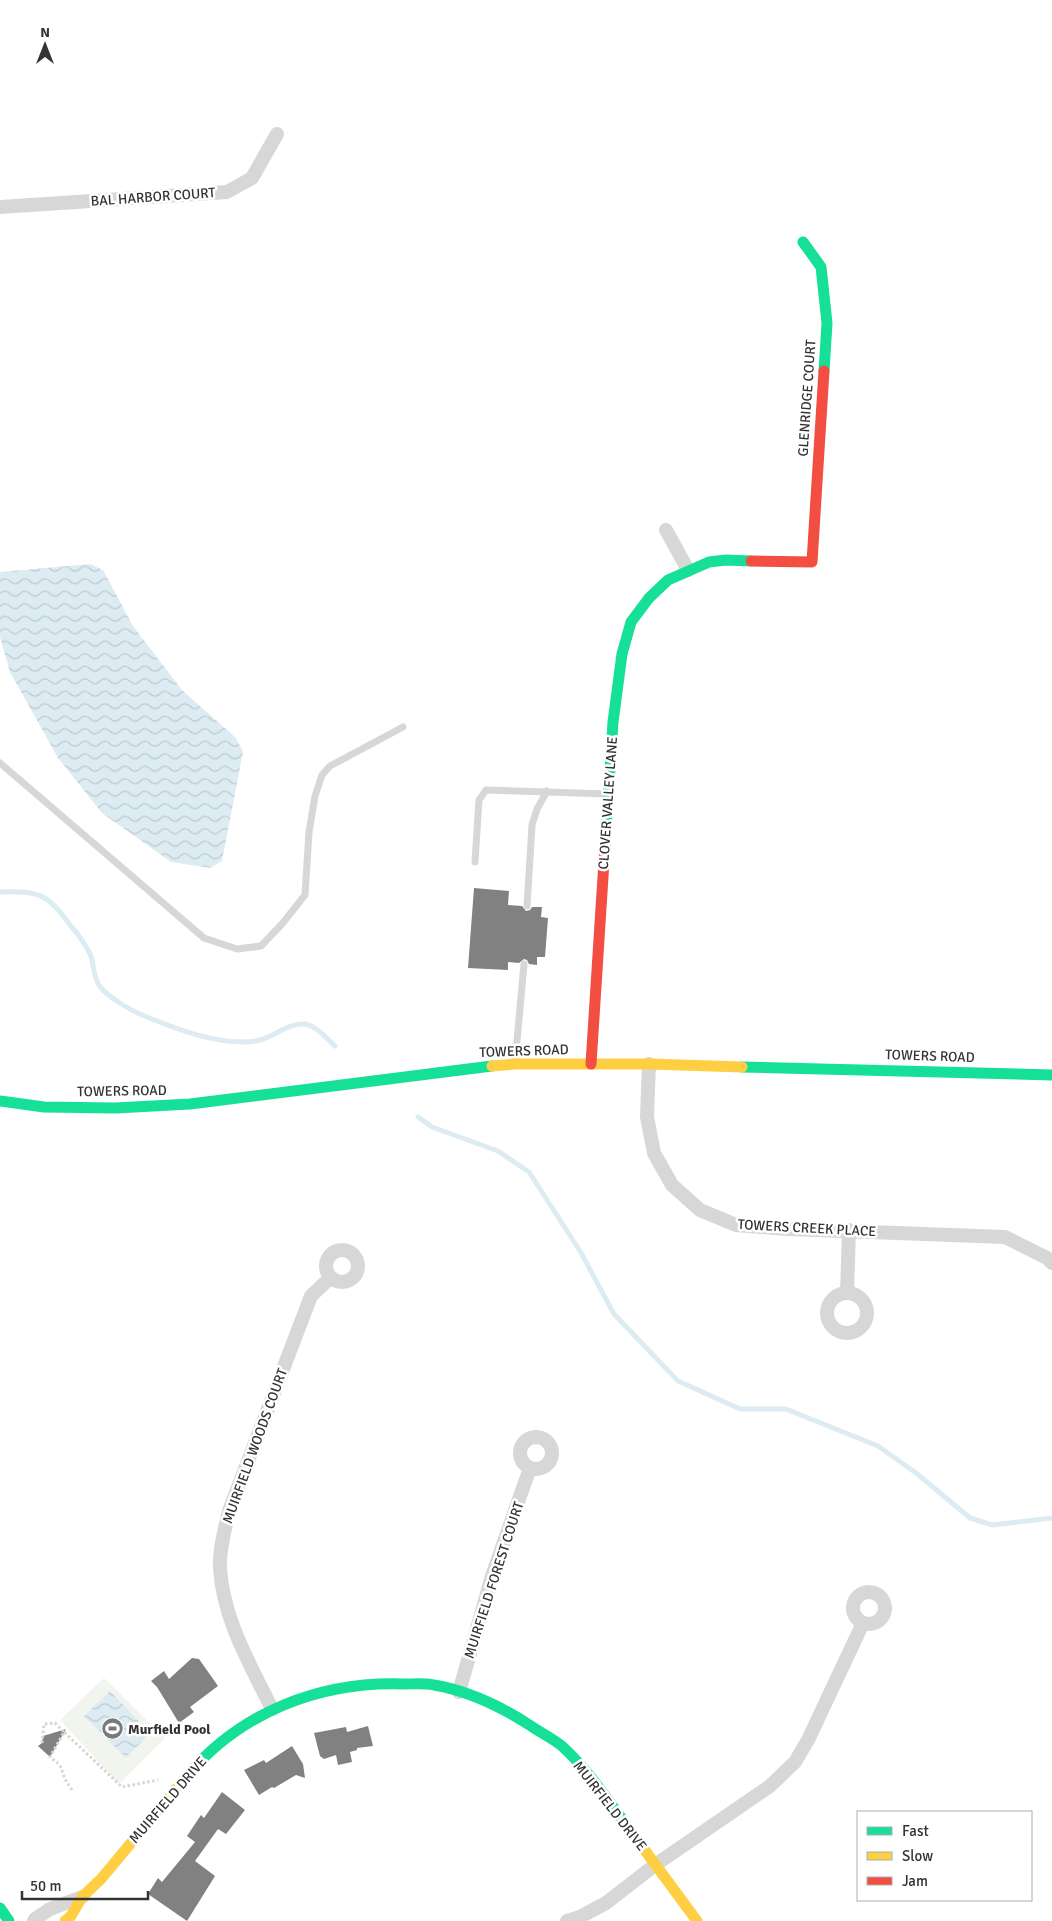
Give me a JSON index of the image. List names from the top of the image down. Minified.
{"streets":{"street":["BAL HARBOR COURT","GLENRIDGE COURT","CLOVER VALLEY LANE","TOWERS ROAD","TOWERS CREEK PLACE","MUIRFIELD WOODS COURT","MUIRFIELD FOREST COURT","MUIRFIELD DRIVE"]},"crossings":[["GLENRIDGE COURT","CLOVER VALLEY LANE"],["CLOVER VALLEY LANE","TOWERS ROAD"],["TOWERS ROAD","TOWERS CREEK PLACE"],["MUIRFIELD WOODS COURT","MUIRFIELD DRIVE"],["MUIRFIELD FOREST COURT","MUIRFIELD DRIVE"]],"places":{"sports":["Murfield Pool"]},"legend":["Fast","Slow","Jam"],"scale_bar":"50 m","north":"top"}
